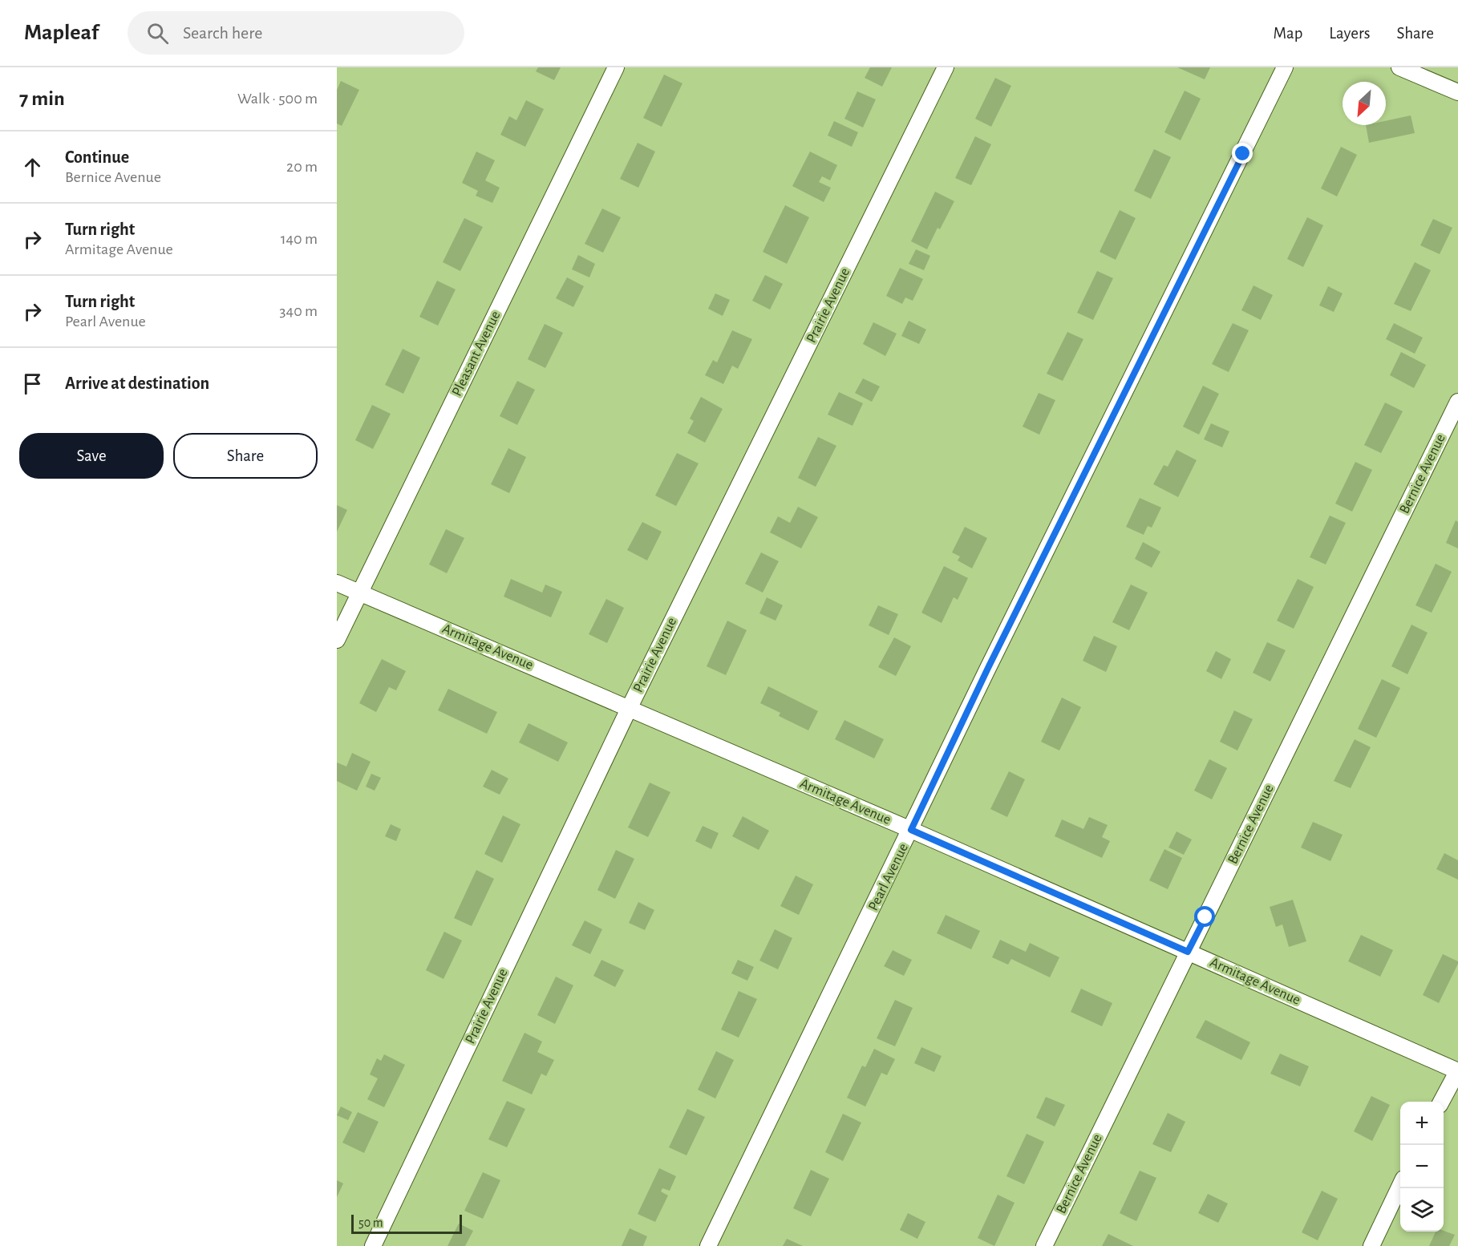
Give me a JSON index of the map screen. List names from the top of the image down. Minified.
{"streets":{"street":["Prairie Avenue","Pleasant Avenue","Bernice Avenue","Armitage Avenue","Pearl Avenue"]},"crossings":[["Prairie Avenue","Armitage Avenue"],["Pleasant Avenue","Armitage Avenue"],["Bernice Avenue","Armitage Avenue"],["Armitage Avenue","Pearl Avenue"]],"scale_bar":"50 m","north":"bottom left","page":{"header":"Mapleaf","search":"Search here","nav":["Map","Layers","Share"],"heading":["7 min","Walk · 500 m"],"list":[["Continue","Bernice Avenue","20 m"],["Turn right","Armitage Avenue","140 m"],["Turn right","Pearl Avenue","340 m"],"Arrive at destination"],"buttons":["Save","Share"],"map_buttons":["+","−"],"scale":"50 m"}}
